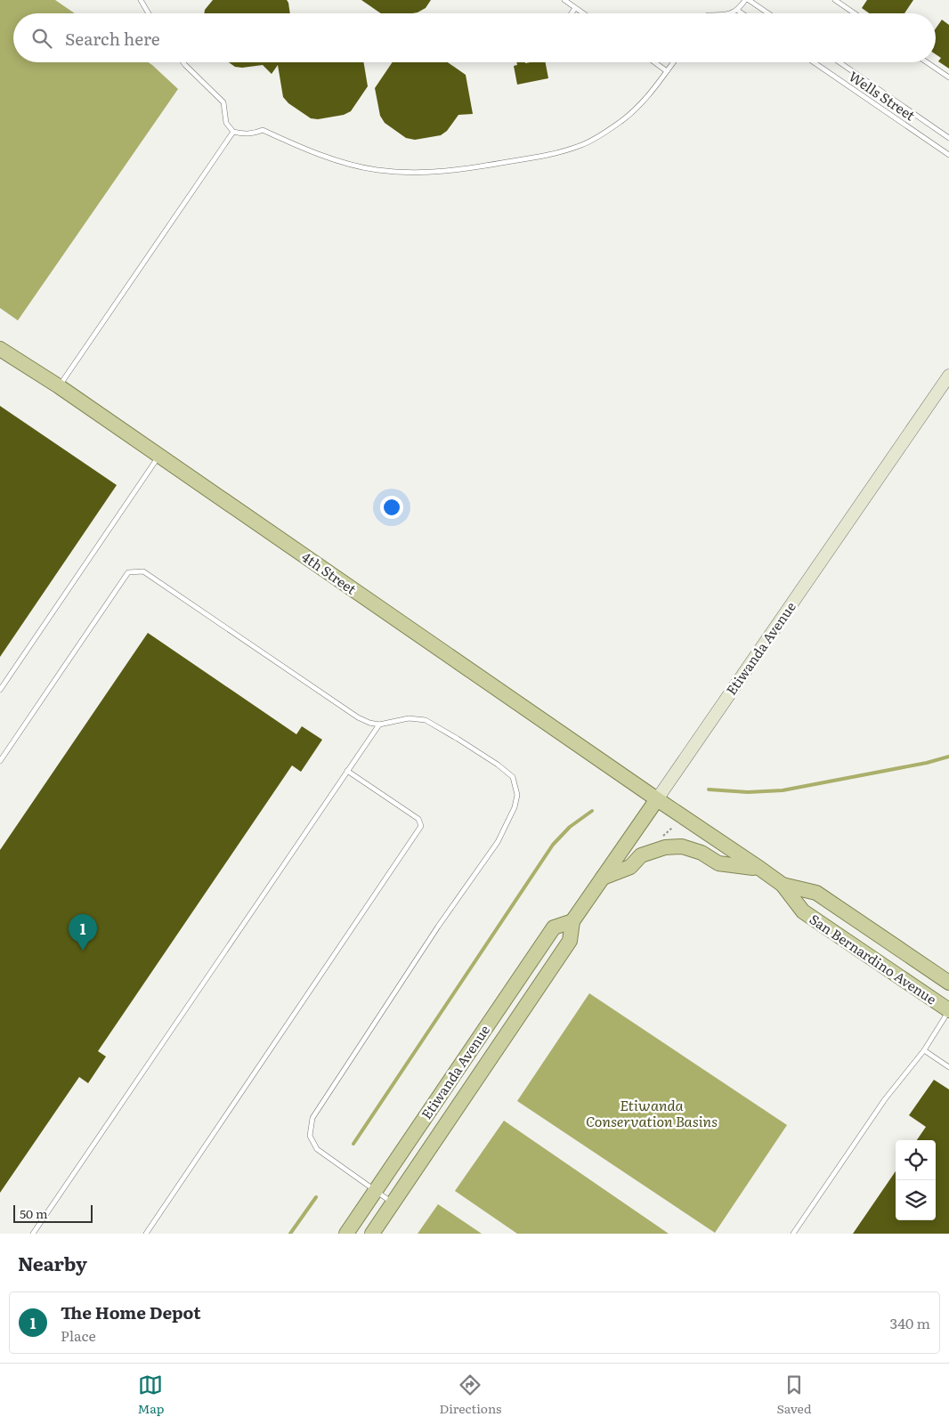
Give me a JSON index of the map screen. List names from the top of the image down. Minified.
{"streets":{"main road":["4th Street","Etiwanda Avenue","San Bernardino Avenue"],"lane":["Wells Street"]},"crossings":[["4th Street","Etiwanda Avenue"],["4th Street","San Bernardino Avenue"],["Etiwanda Avenue","San Bernardino Avenue"]],"water":["Etiwanda Conservation Basins"],"scale_bar":"50 m","page":{"search":"Search here","pins":"1","scale":"50 m","heading":"Nearby","list":[{"mark":"1","name":"The Home Depot","note":"Place","value":"340 m"}],"nav":["Map","Directions","Saved"]}}
